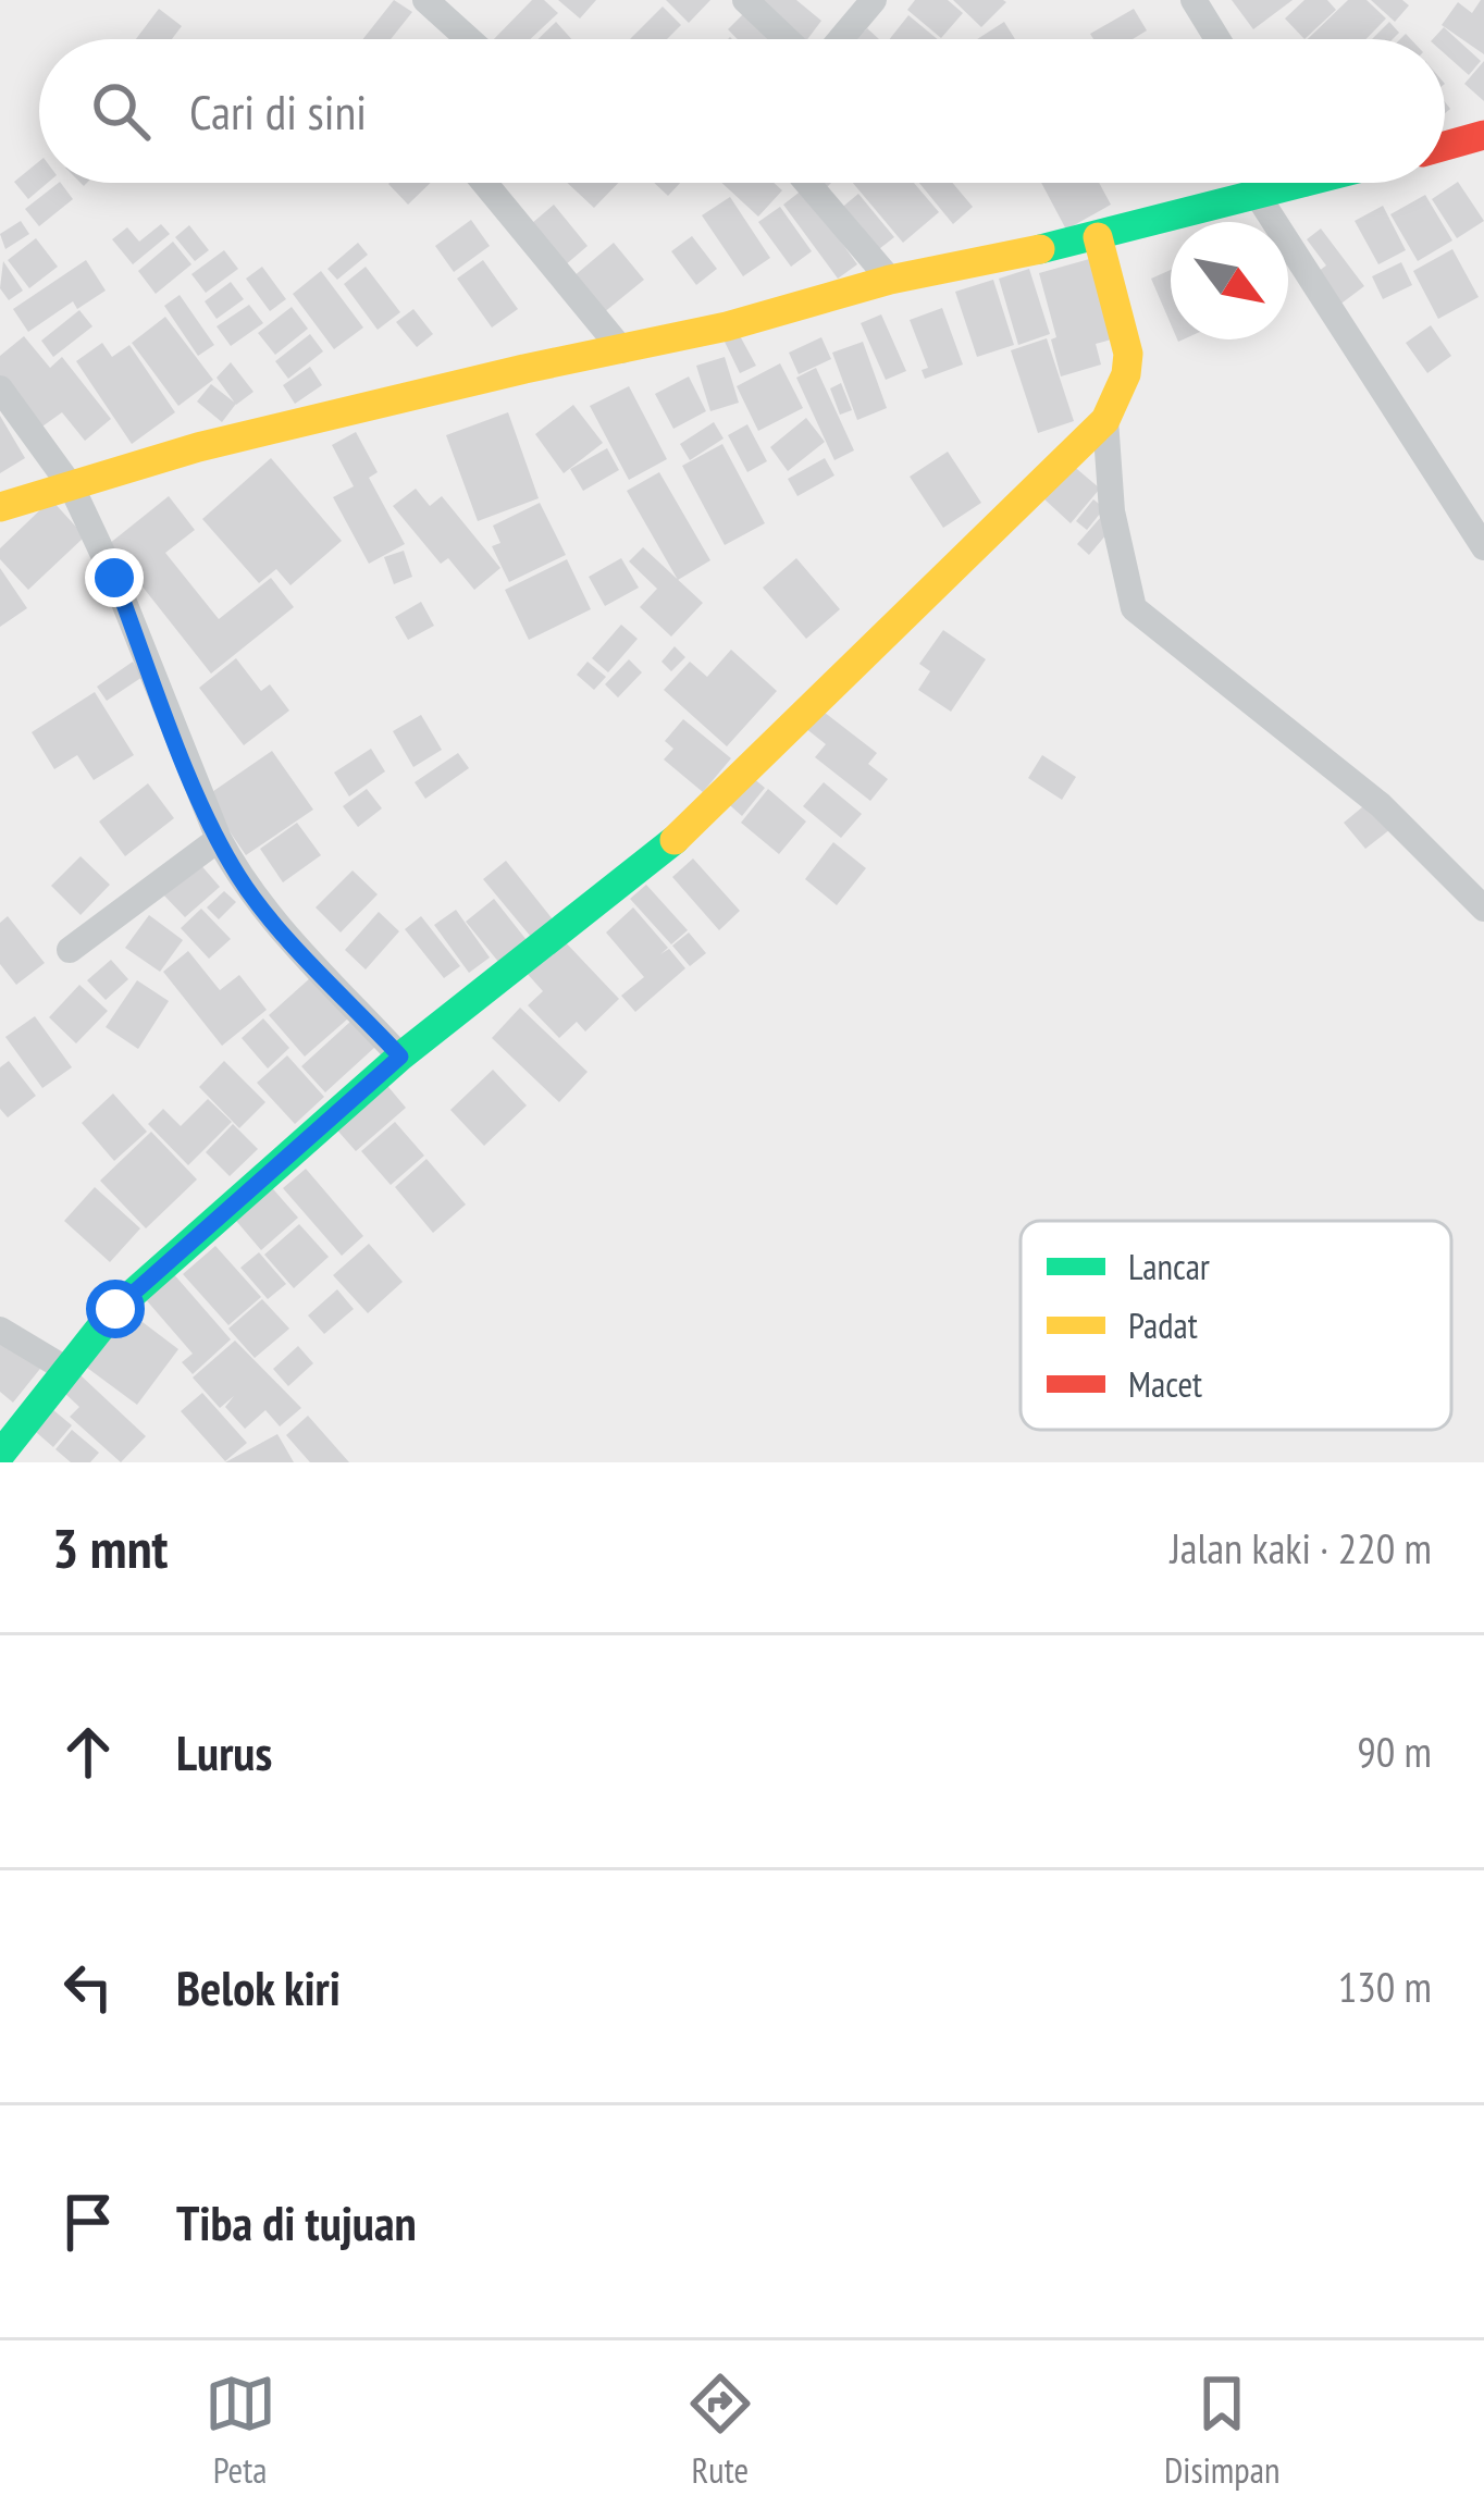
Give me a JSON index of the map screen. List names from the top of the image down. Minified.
{"legend":["Lancar","Padat","Macet"],"north":"bottom right","page":{"search":"Cari di sini","heading":["3 mnt","Jalan kaki · 220 m"],"list":[["Lurus","90 m"],["Belok kiri","130 m"],"Tiba di tujuan"],"nav":["Peta","Rute","Disimpan"]}}
